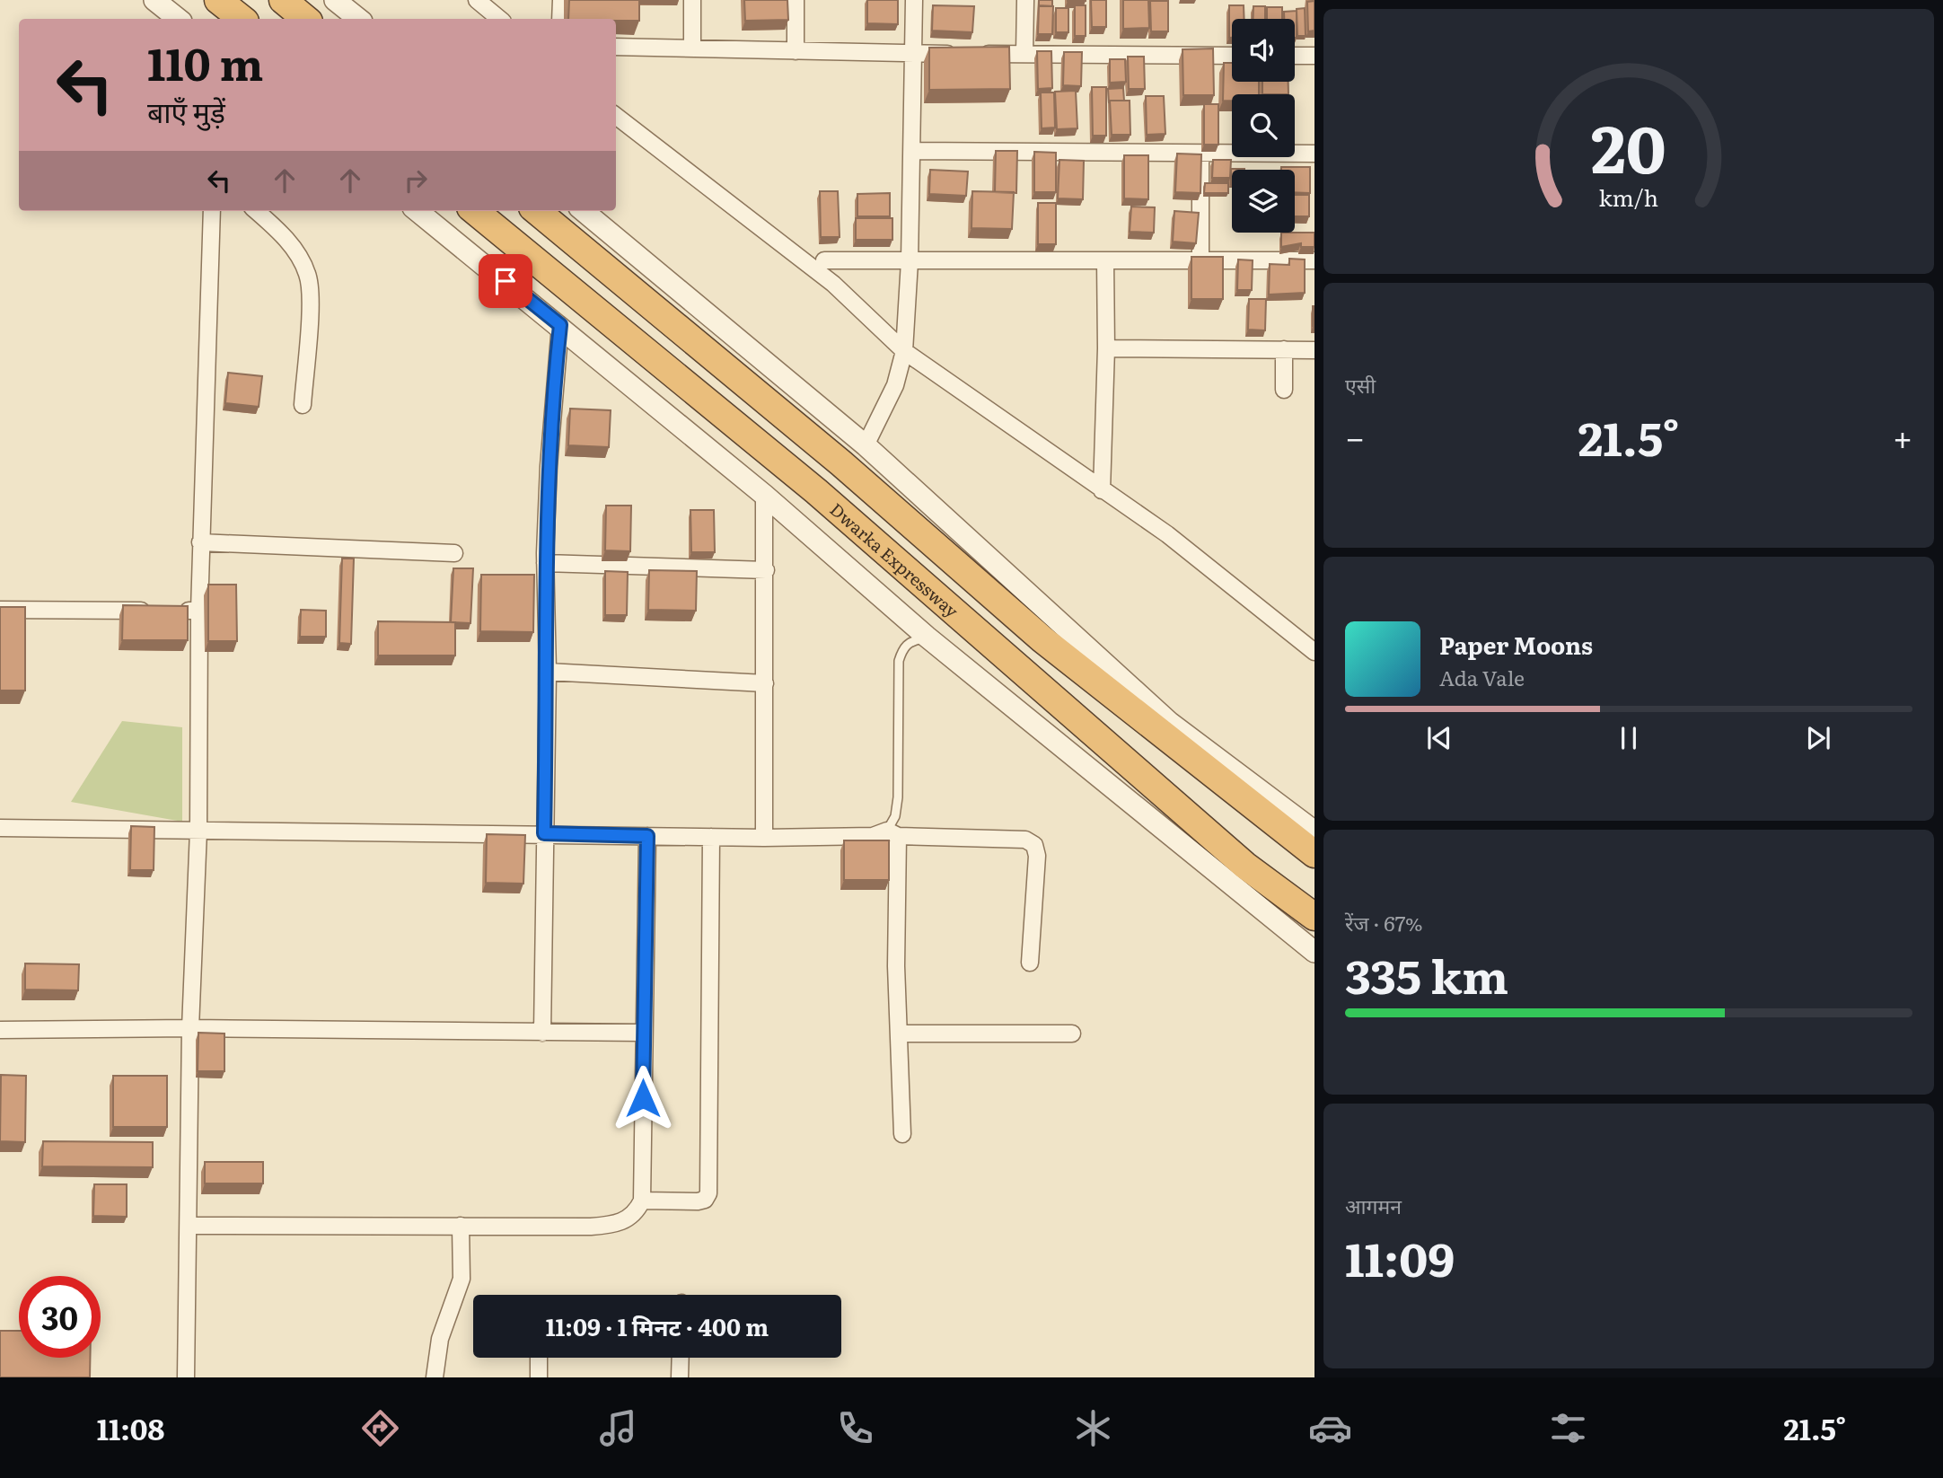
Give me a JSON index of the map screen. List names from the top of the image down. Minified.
{"streets":{"highway":["Dwarka Expressway"]},"page":{"turn":["110 m","बाएँ मुड़ें"],"tile":["एसी",["रेंज · 67%","335 km"],["आगमन","11:09"]],"heat":["−","21.5°","+"],"song":["Paper Moons","Ada Vale"],"limit":"30","trip":"11:09 · 1 मिनट · 400 m","tabs":["11:08","21.5°"],"gauge":["20","km/h"]}}
